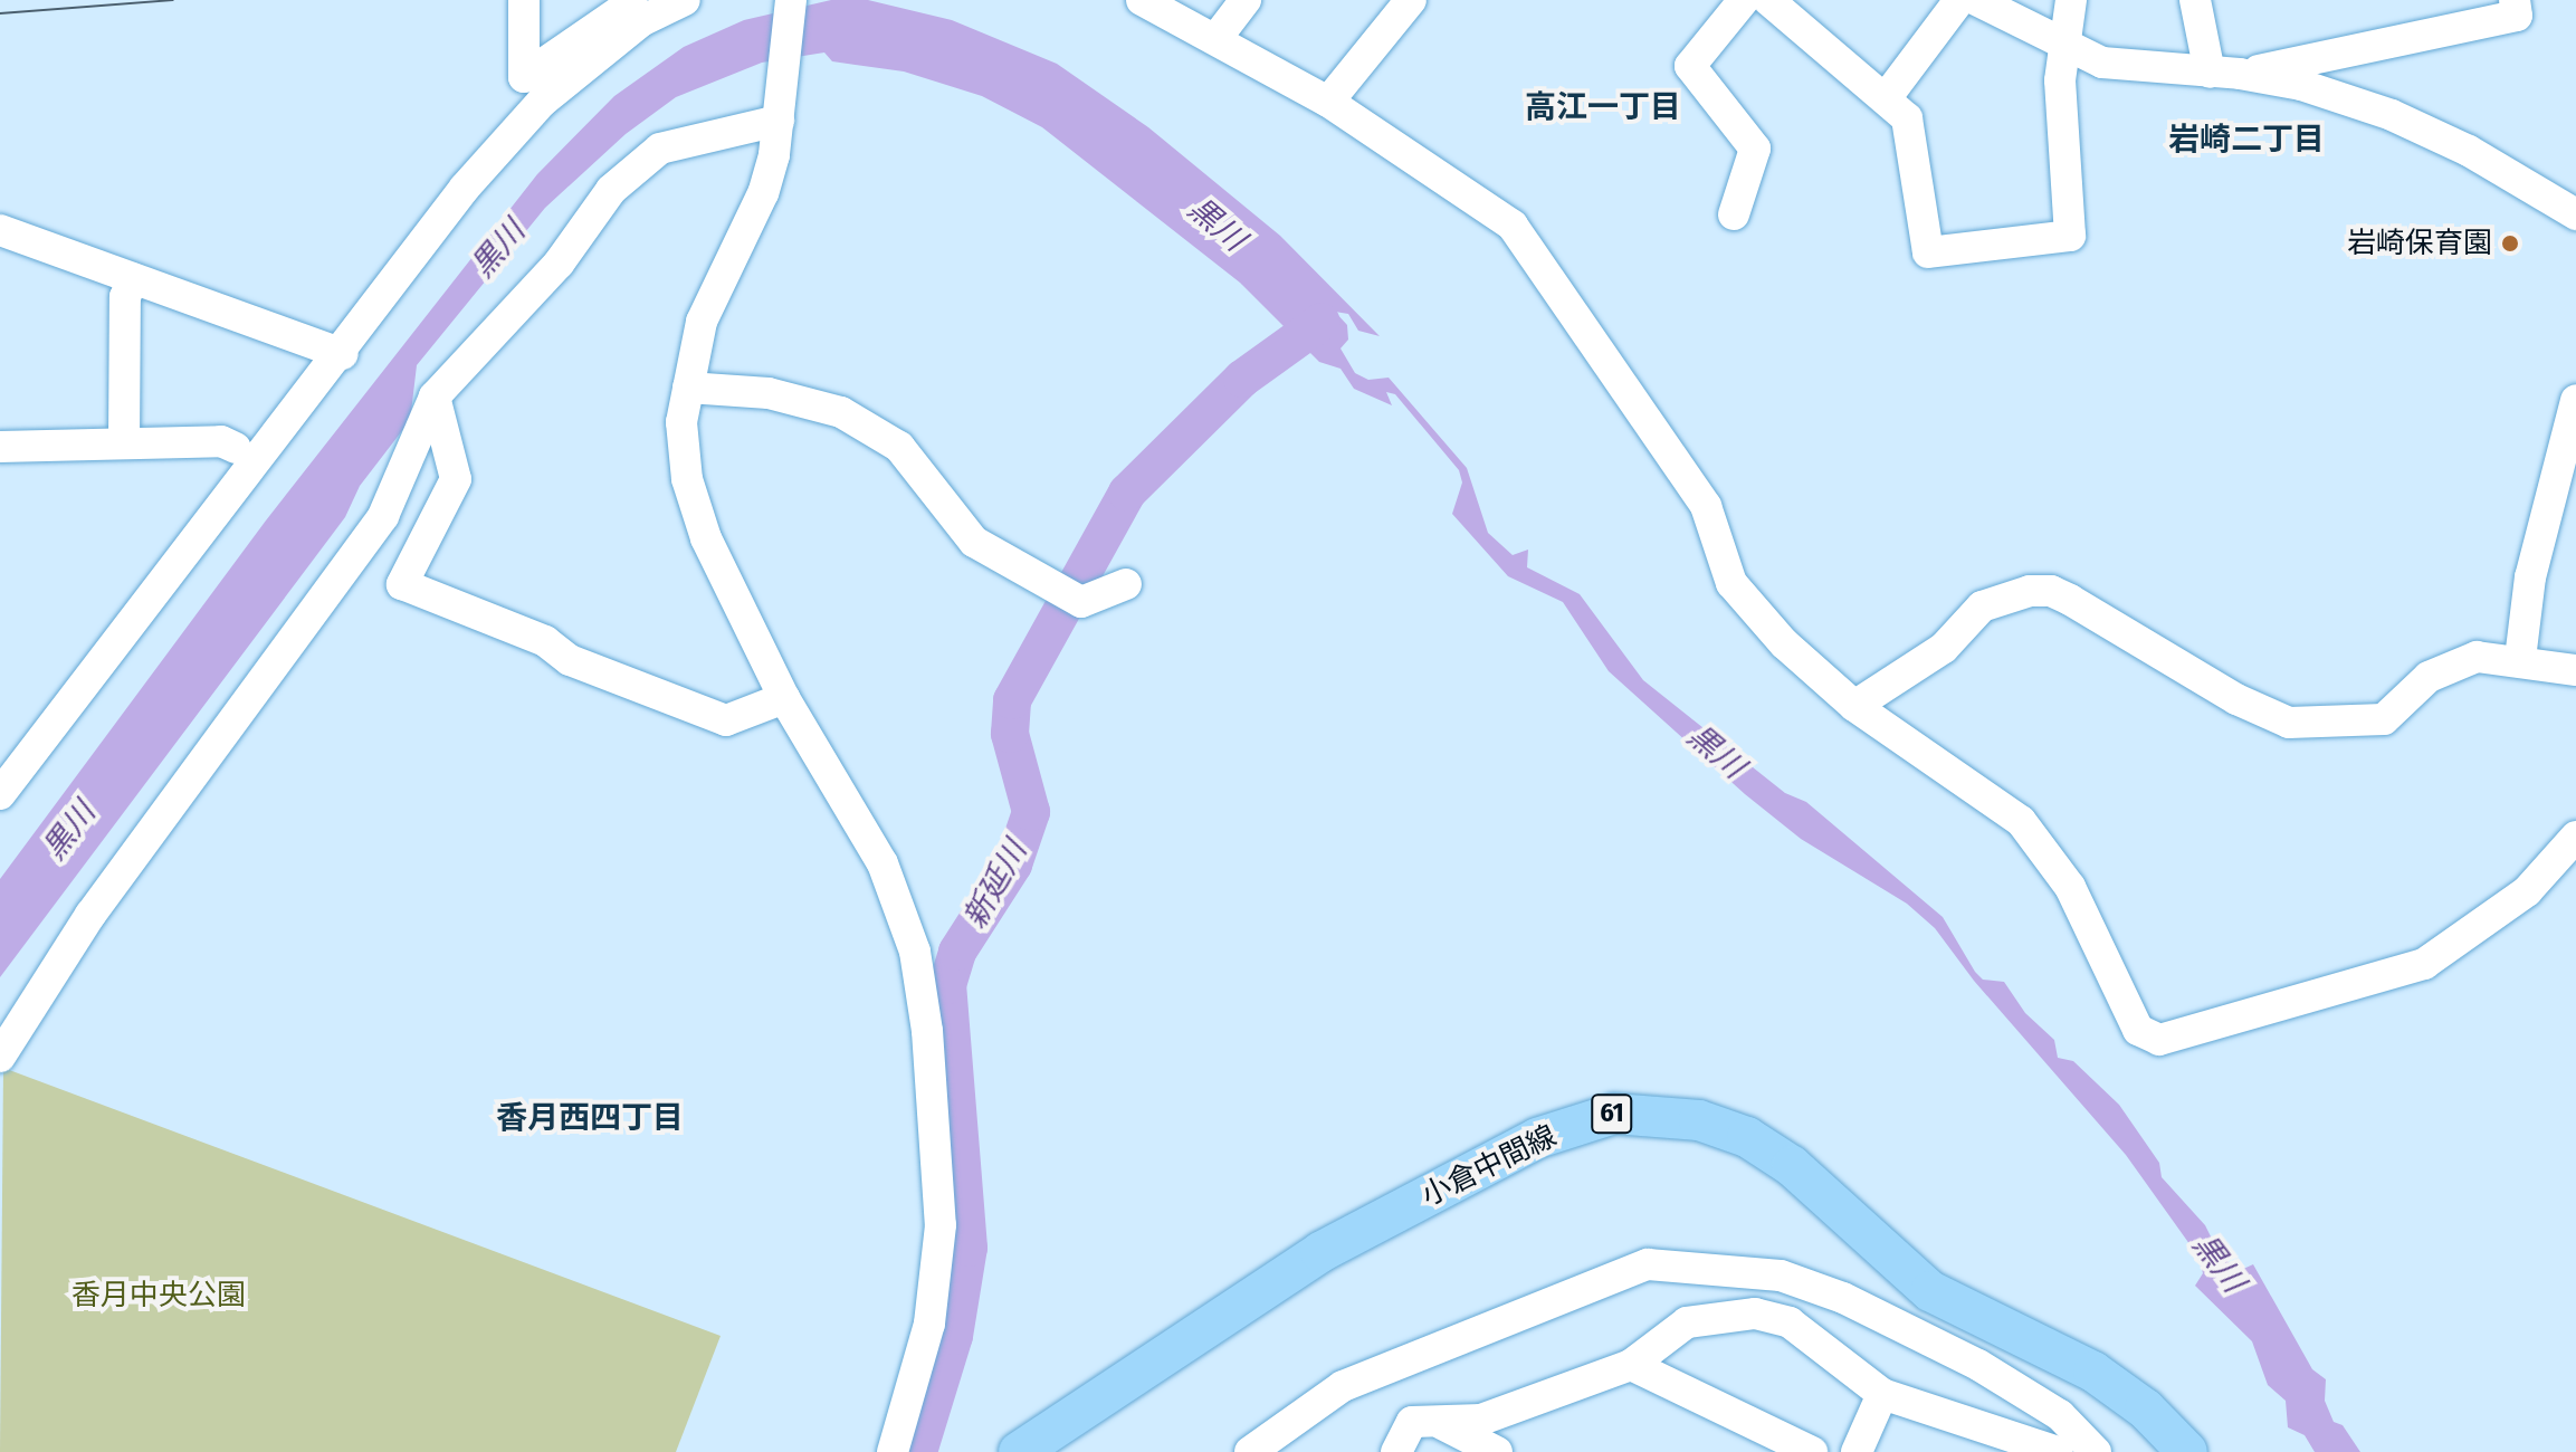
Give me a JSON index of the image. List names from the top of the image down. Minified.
{"streets":{"main road":["61","小倉中間線"]},"districts":["高江一丁目","岩崎二丁目","香月西四丁目"],"water":["黒川","新延川"],"parks":["香月中央公園"],"places":["岩崎保育園"]}
